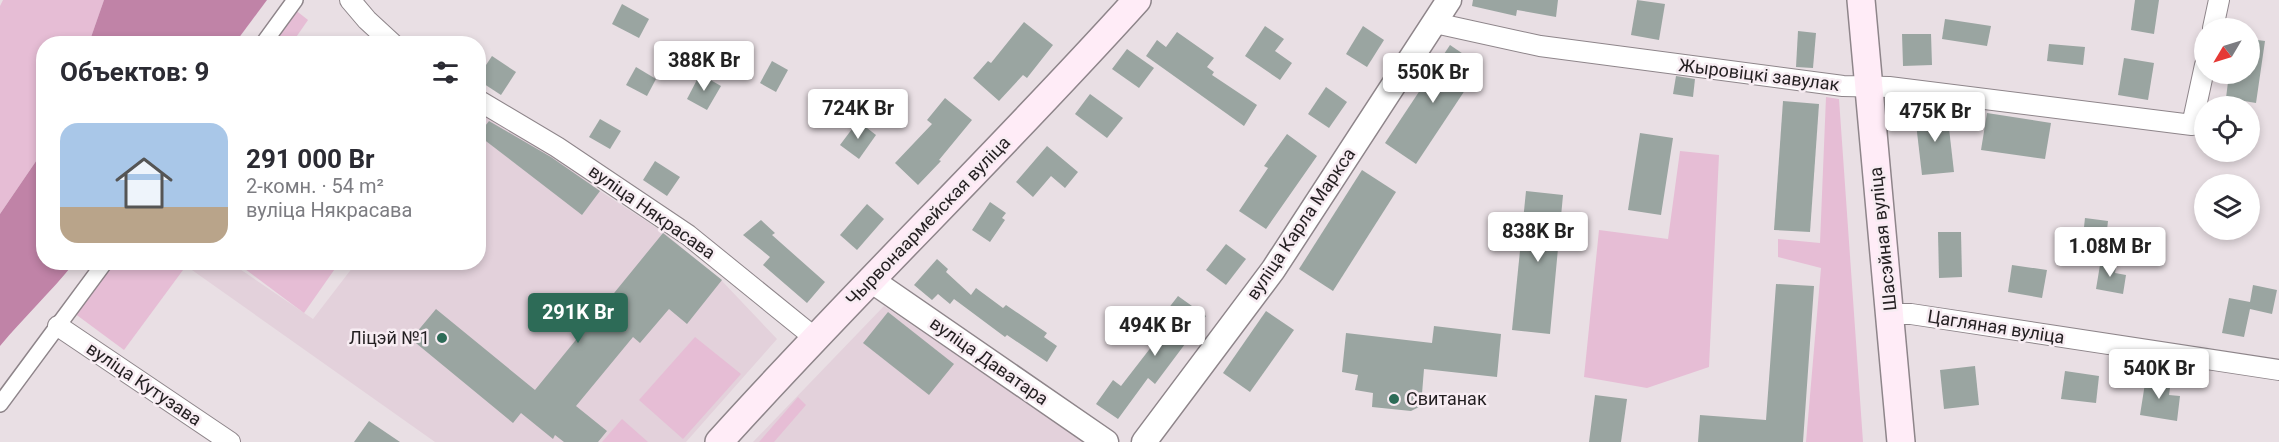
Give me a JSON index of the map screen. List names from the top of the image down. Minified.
{"streets":{"main road":["Чырвонаармейская вуліца","Шасэйная вуліца"],"street":["Жыровіцкі завулак","вуліца Някрасава","вуліца Карла Маркса","Цагляная вуліца","вуліца Даватара","вуліца Кутузава"]},"crossings":[["Жыровіцкі завулак","вуліца Карла Маркса"],["Жыровіцкі завулак","Шасэйная вуліца"],["вуліца Някрасава","Чырвонаармейская вуліца"],["Чырвонаармейская вуліца","вуліца Даватара"],["Шасэйная вуліца","Цагляная вуліца"]],"places":["Ліцэй №1","Свитанак"],"north":"bottom left","page":{"heading":"Объектов: 9","price":["388K Br","550K Br","724K Br","475K Br","838K Br","1.08M Br","291K Br","494K Br","540K Br"],"list":[{"name":"291 000 Br","note":"2-комн. · 54 m² · вуліца Някрасава"}]}}
